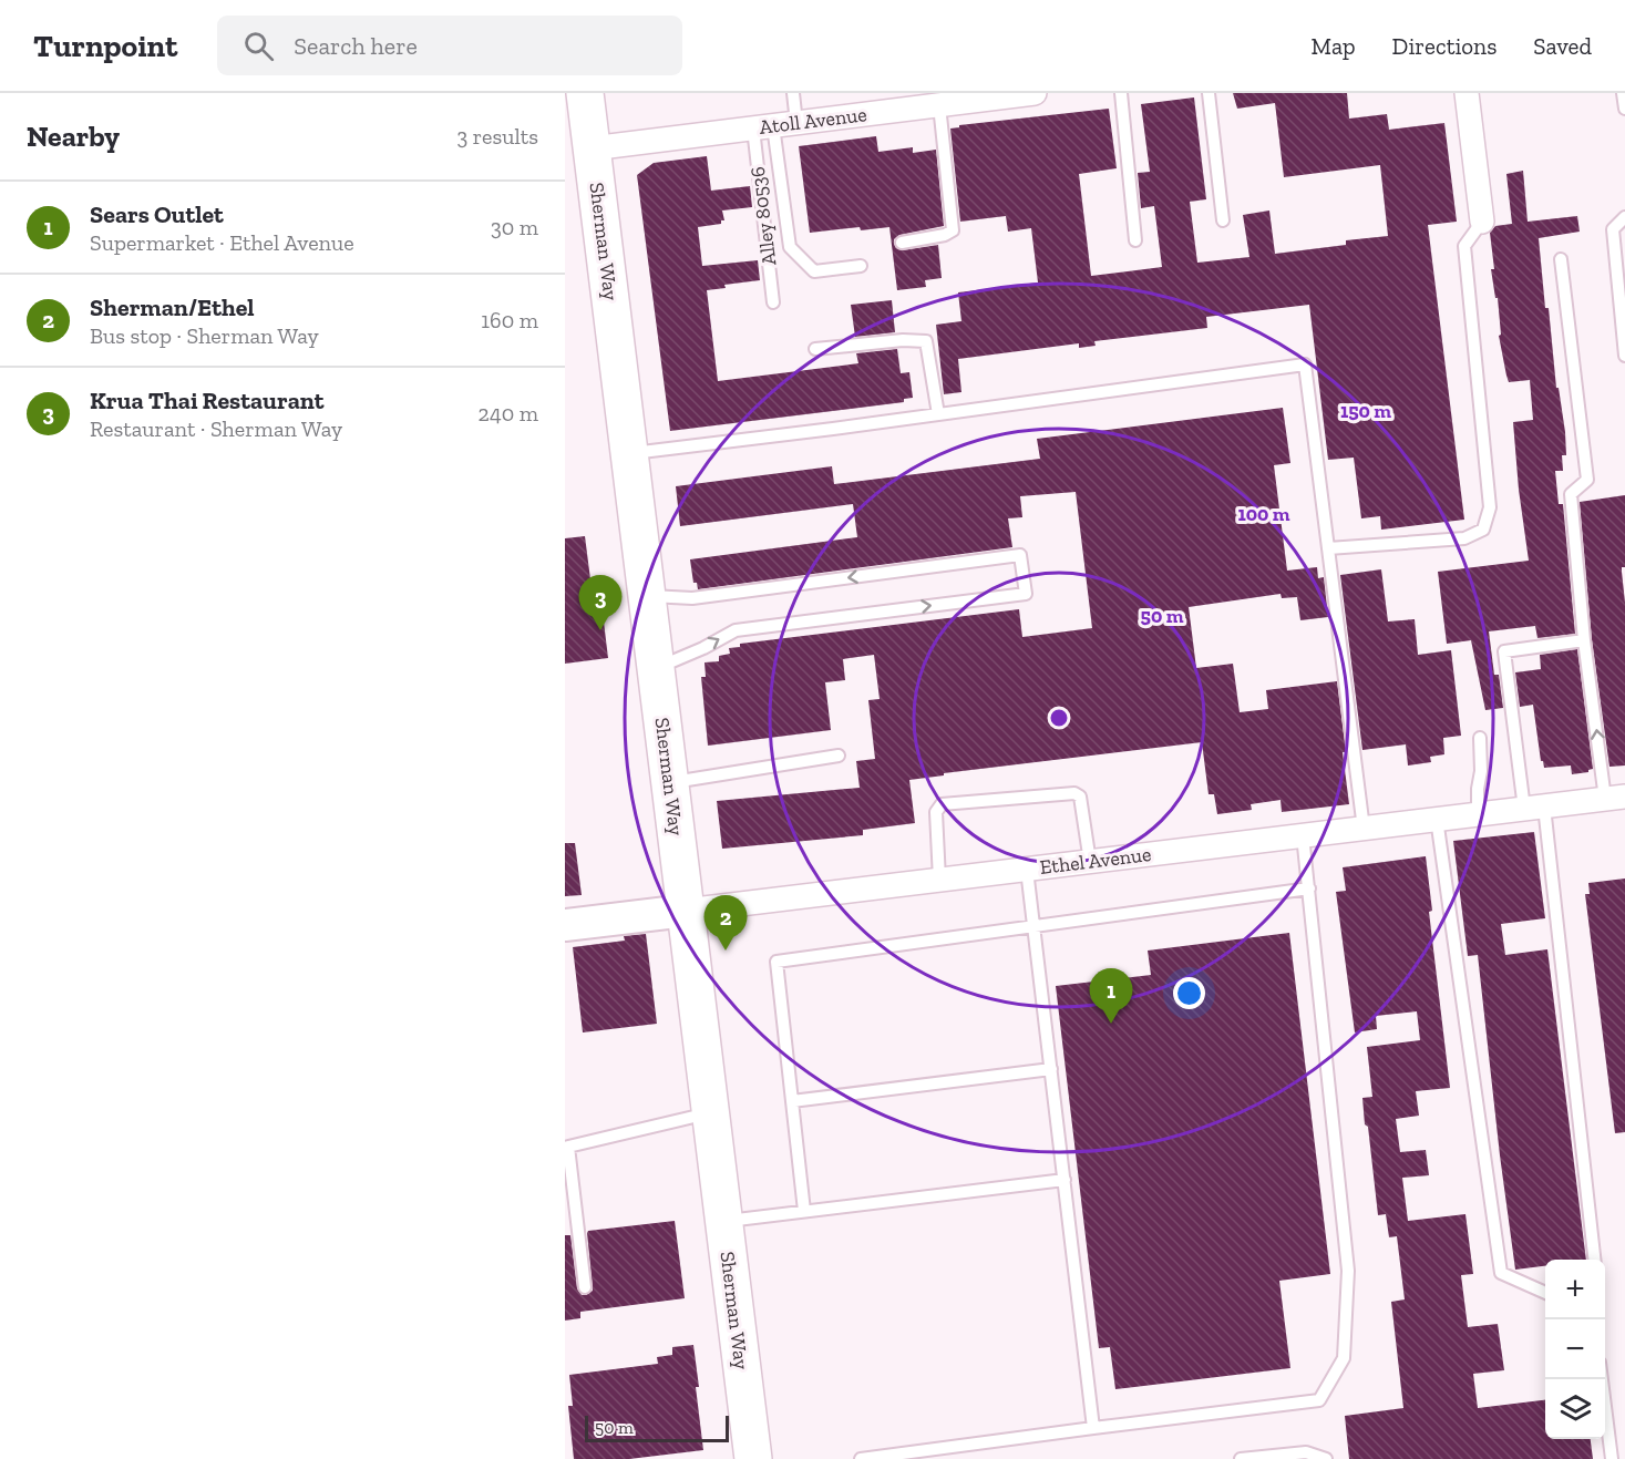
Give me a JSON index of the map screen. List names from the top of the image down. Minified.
{"streets":{"main road":["Sherman Way"],"street":["Atoll Avenue","Ethel Avenue"],"lane":["Alley 80536"]},"crossings":[["Atoll Avenue","Alley 80536"],["Atoll Avenue","Sherman Way"],["Sherman Way","Ethel Avenue"]],"scale_bar":"50 m","page":{"header":"Turnpoint","search":"Search here","nav":["Map","Directions","Saved"],"heading":["Nearby","3 results"],"list":[{"mark":"1","name":"Sears Outlet","note":"Supermarket · Ethel Avenue","value":"30 m"},{"mark":"2","name":"Sherman/Ethel","note":"Bus stop · Sherman Way","value":"160 m"},{"mark":"3","name":"Krua Thai Restaurant","note":"Restaurant · Sherman Way","value":"240 m"}],"pins":["3","2","1"],"map_buttons":["+","−"],"scale":"50 m"},"rings":["150 m","100 m","50 m"]}
